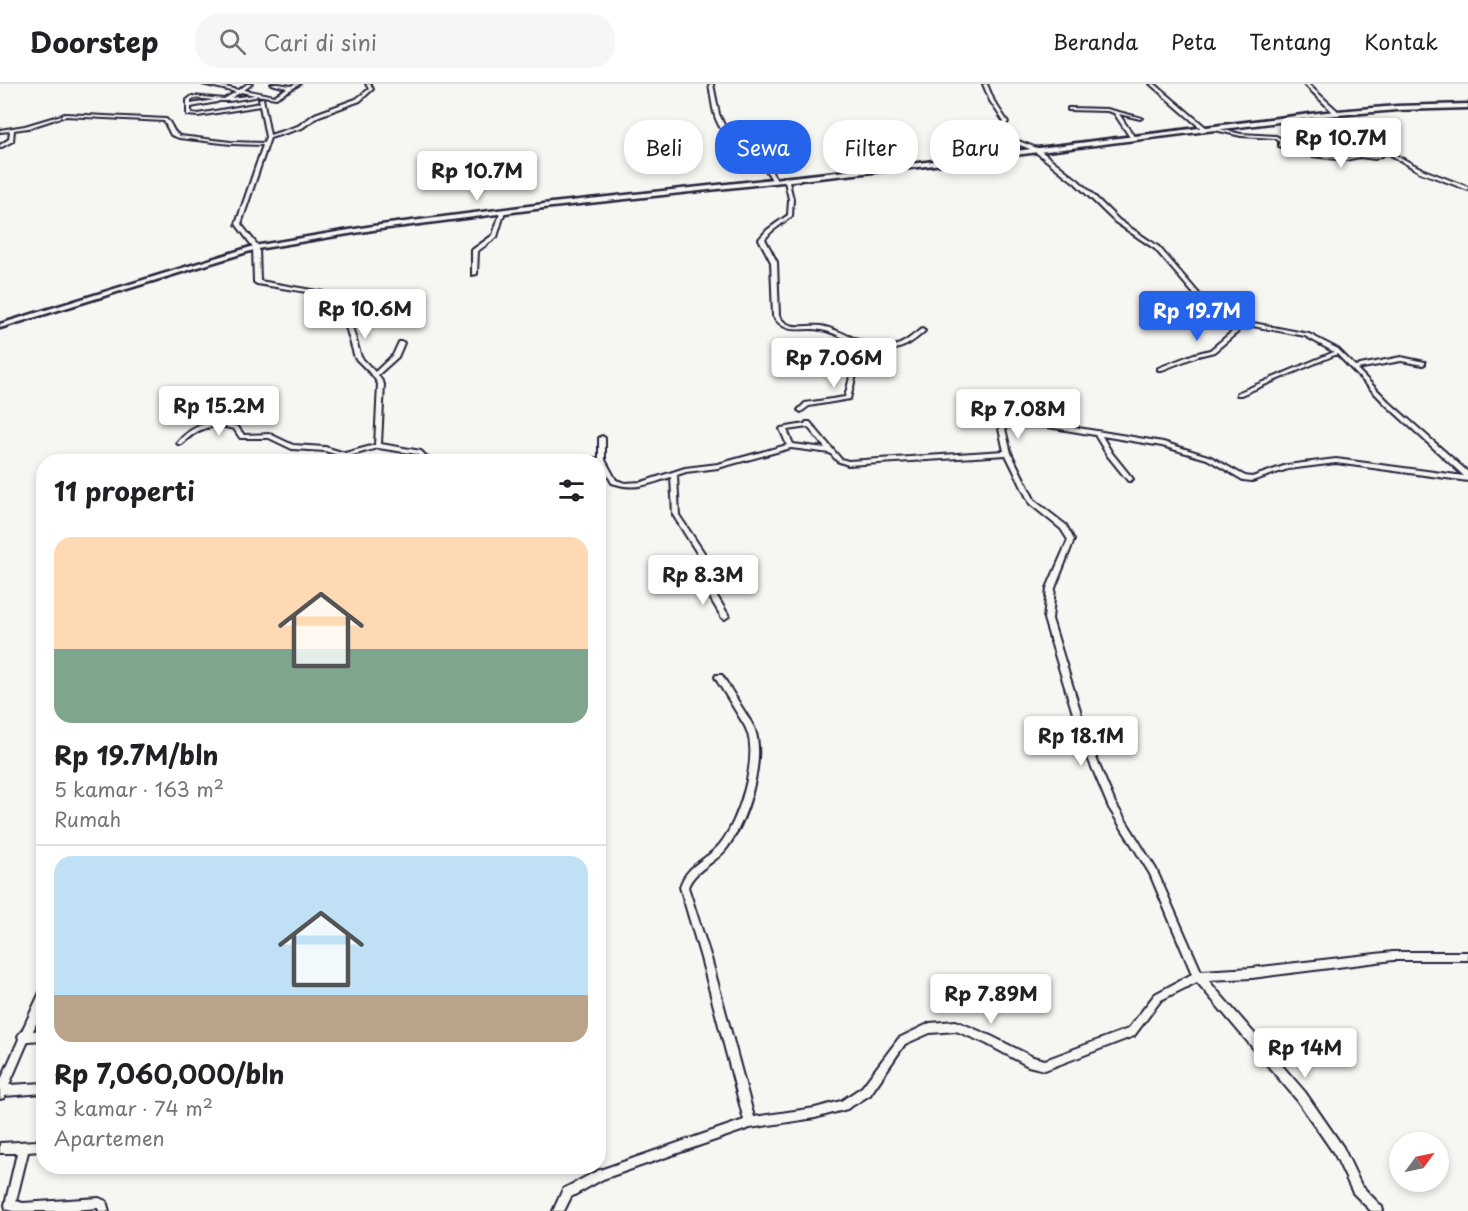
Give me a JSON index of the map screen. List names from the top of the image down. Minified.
{"north":"top right","page":{"header":"Doorstep","search":"Cari di sini","nav":["Beranda","Peta","Tentang","Kontak"],"price":["Rp 10.7M","Rp 10.7M","Rp 10.6M","Rp 19.7M","Rp 7.06M","Rp 15.2M","Rp 7.08M","Rp 8.3M","Rp 18.1M","Rp 7.89M","Rp 14M"],"chip":["Beli","Sewa","Filter","Baru"],"heading":"11 properti","list":[{"name":"Rp 19.7M/bln","note":"5 kamar · 163 m² · Rumah"},{"name":"Rp 7,060,000/bln","note":"3 kamar · 74 m² · Apartemen"}]}}
